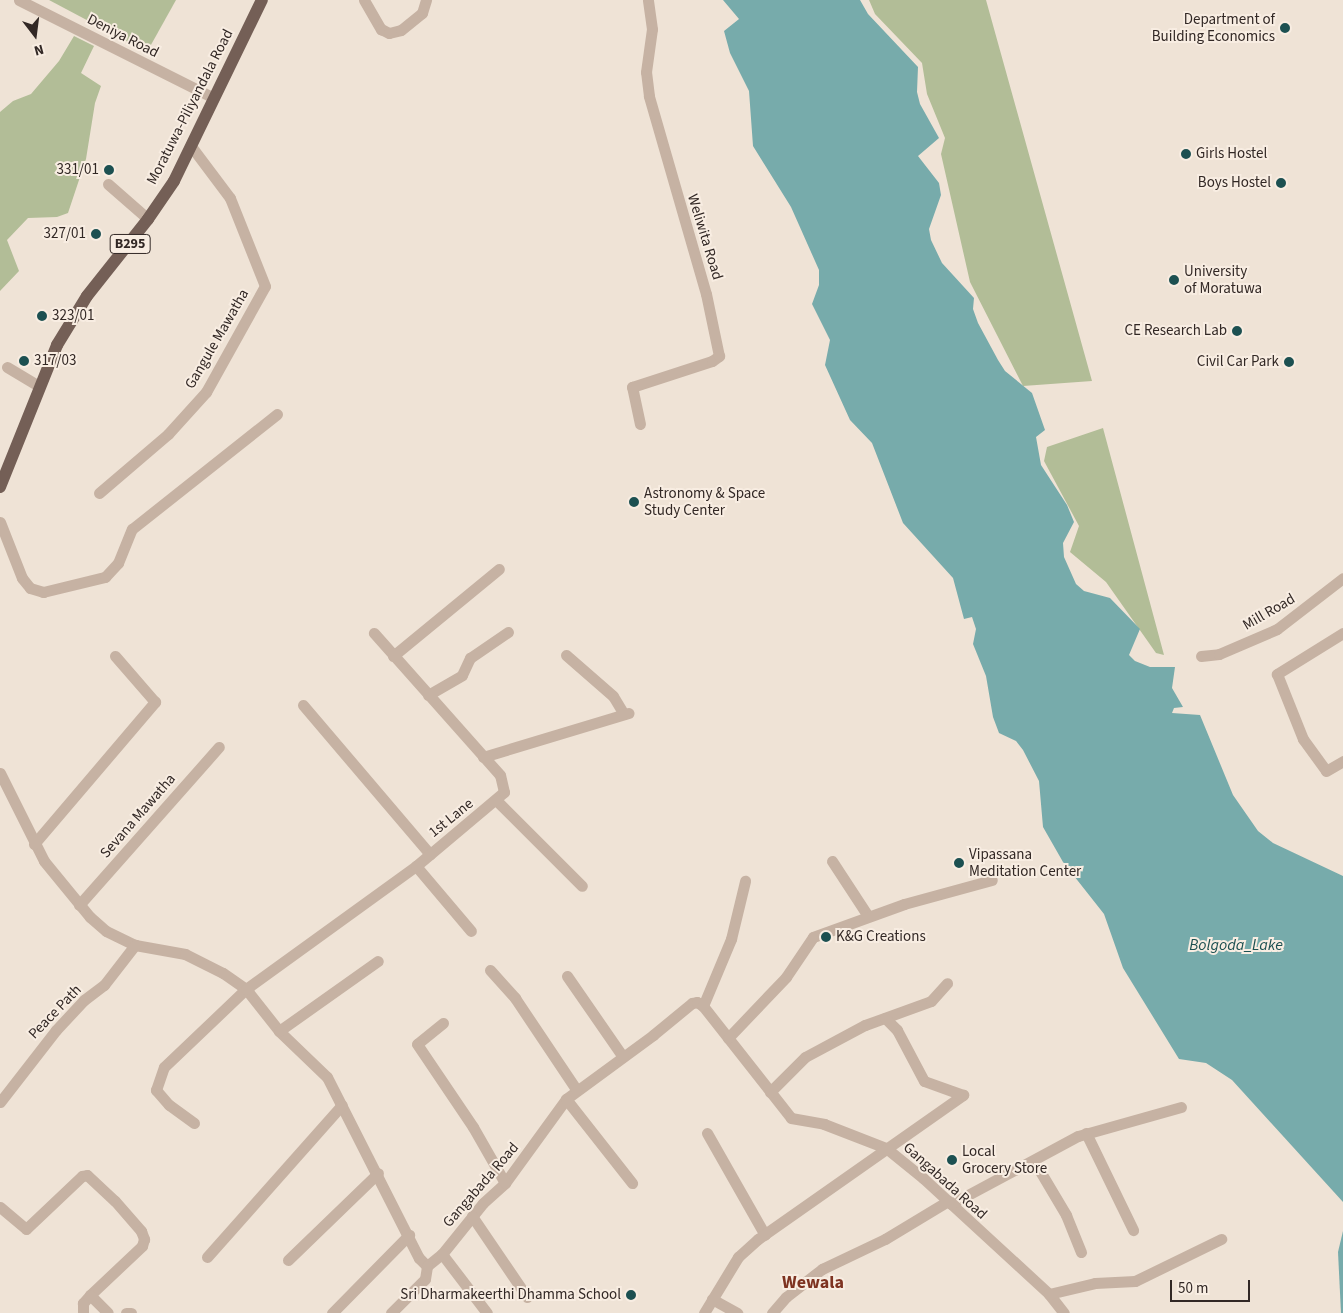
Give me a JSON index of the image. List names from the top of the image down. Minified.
{"streets":{"main road":["Moratuwa-Piliyandala Road","B295"],"street":["Deniya Road","Weliwita Road","Gangule Mawatha","Mill Road","Sevana Mawatha","1st Lane","Peace Path","Gangabada Road"]},"crossings":[["Deniya Road","Moratuwa-Piliyandala Road"],["Moratuwa-Piliyandala Road","Gangule Mawatha"]],"districts":["Wewala"],"water":["Bolgoda_Lake"],"places":["Department of Building Economics","Girls Hostel","331/01","Boys Hostel","327/01","University of Moratuwa","323/01","CE Research Lab","317/03","Civil Car Park","Astronomy & Space Study Center","Vipassana Meditation Center","K&G Creations","Local Grocery Store","Sri Dharmakeerthi Dhamma School"],"scale_bar":"50 m","north":"bottom"}
